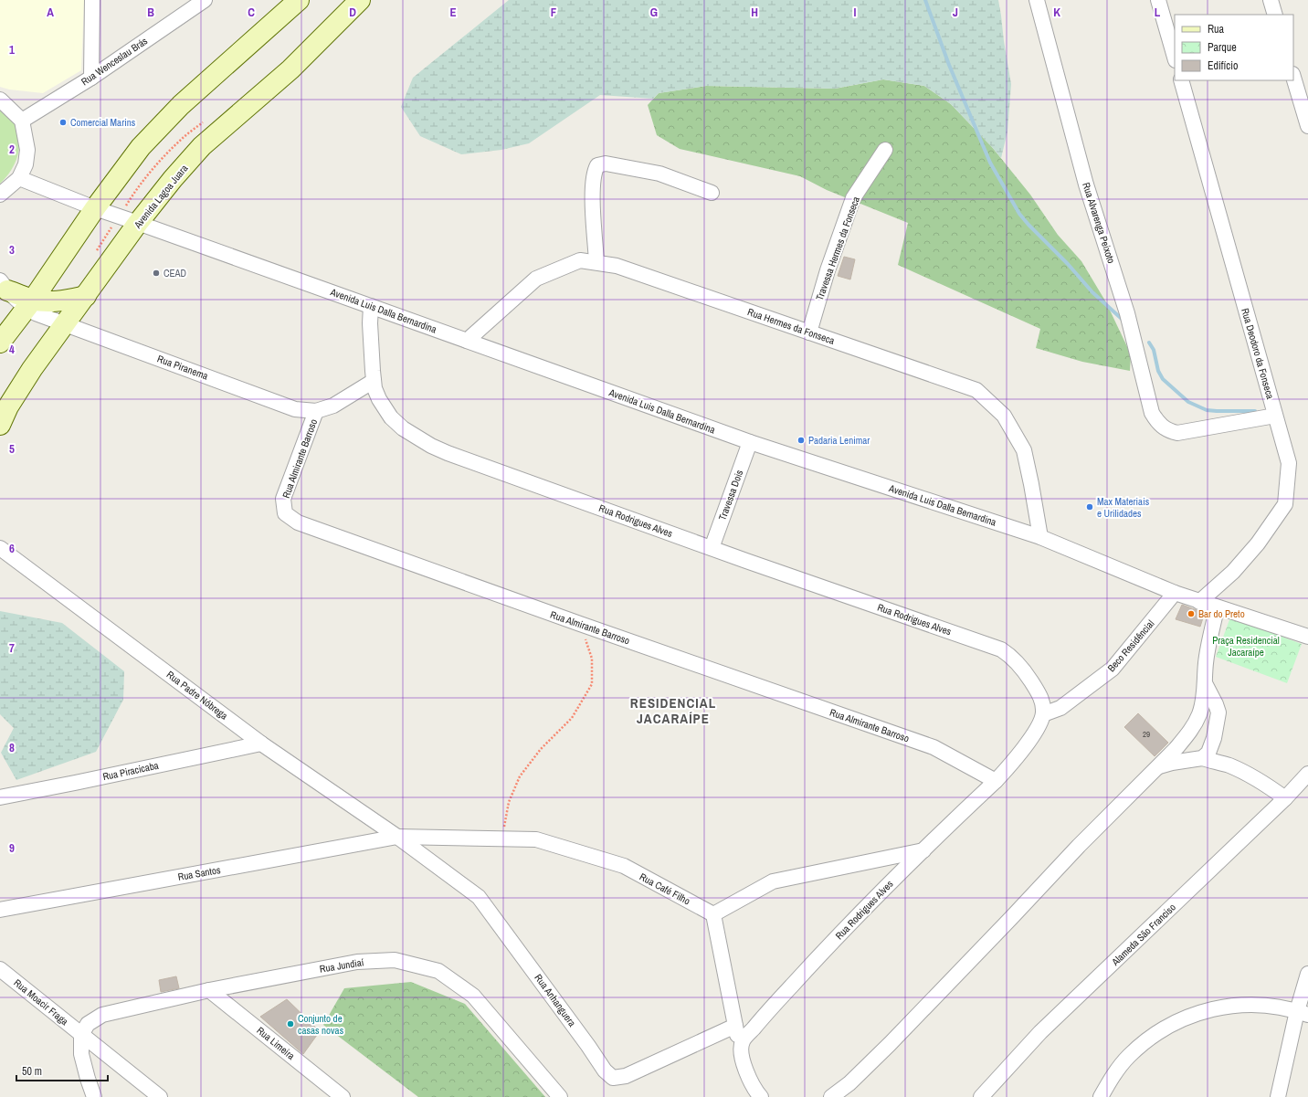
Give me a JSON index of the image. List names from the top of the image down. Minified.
{"streets":{"main road":["Avenida Lagoa Juara"],"street":["Rua Wenceslau Brás","Rua Alvarenga Peixoto","Travessa Hermes da Fonseca","Avenida Luis Dalla Bernardina","Rua Hermes da Fonseca","Rua Deodoro da Fonseca","Rua Piranema","Rua Almirante Barroso","Travessa Dois","Rua Rodrigues Alves","Beco Residêncial","Rua Padre Nóbrega","Rua Piracicaba","Rua Santos","Rua Café Filho","Alameda São Franciso","Rua Jundiaí","Rua Anhanguera","Rua Moacir Fraga","Rua Limeira"]},"crossings":[["Avenida Lagoa Juara","Avenida Luis Dalla Bernardina"],["Avenida Lagoa Juara","Rua Piranema"],["Rua Alvarenga Peixoto","Rua Deodoro da Fonseca"],["Travessa Hermes da Fonseca","Rua Hermes da Fonseca"],["Avenida Luis Dalla Bernardina","Rua Hermes da Fonseca"],["Avenida Luis Dalla Bernardina","Rua Deodoro da Fonseca"],["Avenida Luis Dalla Bernardina","Travessa Dois"],["Avenida Luis Dalla Bernardina","Rua Rodrigues Alves"],["Avenida Luis Dalla Bernardina","Beco Residêncial"],["Rua Piranema","Rua Almirante Barroso"],["Rua Piranema","Rua Rodrigues Alves"],["Rua Almirante Barroso","Rua Rodrigues Alves"],["Travessa Dois","Rua Rodrigues Alves"],["Rua Rodrigues Alves","Beco Residêncial"],["Rua Padre Nóbrega","Rua Piracicaba"],["Rua Padre Nóbrega","Rua Santos"],["Rua Padre Nóbrega","Rua Café Filho"],["Rua Padre Nóbrega","Rua Anhanguera"],["Rua Santos","Rua Café Filho"],["Rua Santos","Rua Anhanguera"],["Rua Café Filho","Rua Anhanguera"],["Rua Jundiaí","Rua Moacir Fraga"],["Rua Jundiaí","Rua Limeira"]],"districts":["RESIDENCIAL JACARAÍPE"],"parks":["Praça Residencial Jacaraípe"],"places":["Comercial Marins","CEAD","Padaria Lenimar","Max Materiais e Urilidades","Bar do Preto","Conjunto de casas novas"],"house_numbers":["29"],"legend":["Rua","Parque","Edifício"],"scale_bar":"50 m","grid":{"columns":["A","B","C","D","E","F","G","H","I","J","K","L"],"rows":["1","2","3","4","5","6","7","8","9"]}}
